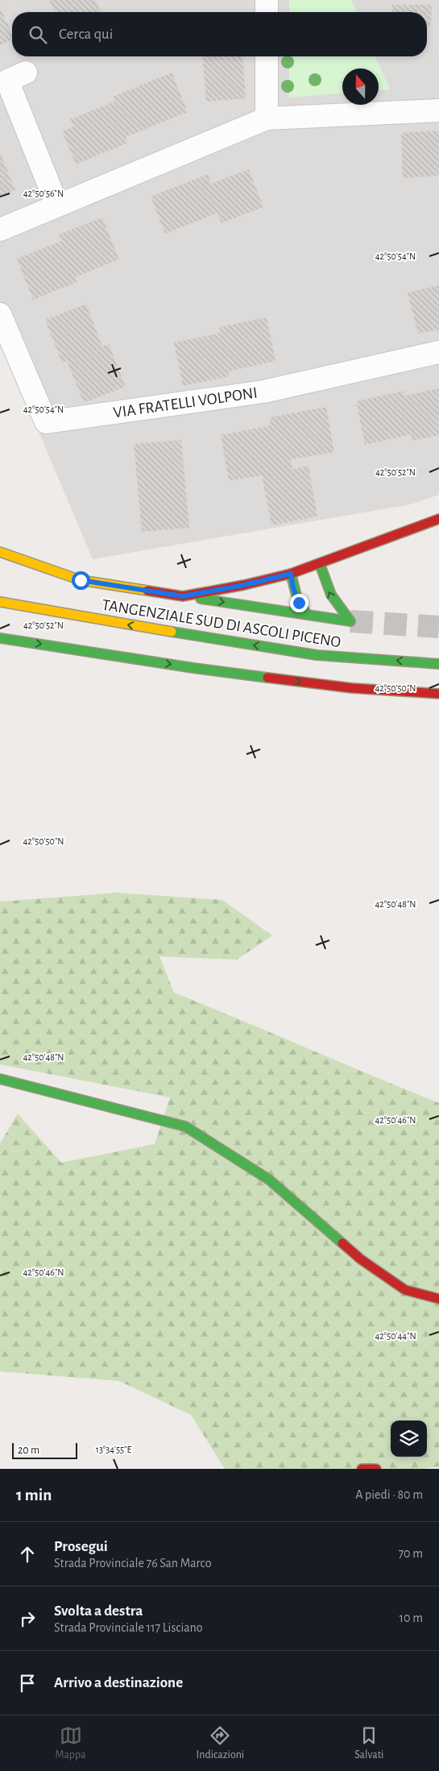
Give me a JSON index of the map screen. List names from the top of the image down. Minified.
{"streets":{"main road":["TANGENZIALE SUD DI ASCOLI PICENO"],"street":["VIA FRATELLI VOLPONI"]},"scale_bar":"20 m","north":"top","page":{"search":"Cerca qui","scale":"20 m","heading":["1 min","A piedi · 80 m"],"list":[["Prosegui","Strada Provinciale 76 San Marco","70 m"],["Svolta a destra","Strada Provinciale 117 Lisciano","10 m"],"Arrivo a destinazione"],"nav":["Mappa","Indicazioni","Salvati"]},"coordinates":["42°50'56\"N","42°50'54\"N","42°50'52\"N","42°50'50\"N","42°50'48\"N","42°50'46\"N","42°50'44\"N","13°34'55\"E"]}
